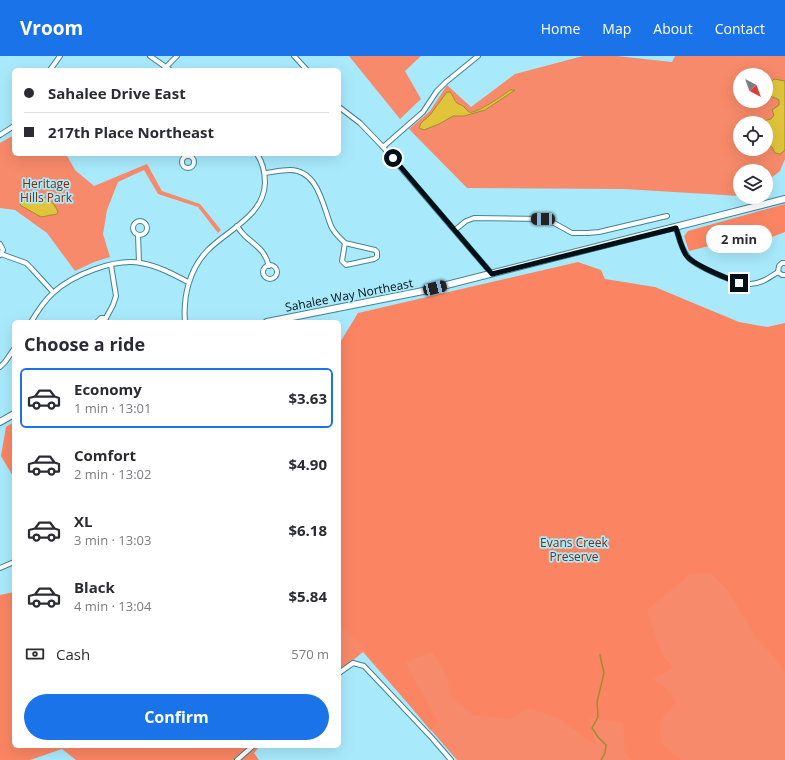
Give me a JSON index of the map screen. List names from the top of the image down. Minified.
{"streets":{"main road":["Sahalee Way Northeast"]},"parks":["Heritage Hills Park","Evans Creek Preserve"],"north":"bottom right","page":{"header":"Vroom","nav":["Home","Map","About","Contact"],"banner":["Sahalee Drive East","217th Place Northeast"],"bubble":"2 min","heading":"Choose a ride","list":[{"name":"Economy","note":"1 min · 13:01","value":"$3.63"},{"name":"Comfort","note":"2 min · 13:02","value":"$4.90"},{"name":"XL","note":"3 min · 13:03","value":"$6.18"},{"name":"Black","note":"4 min · 13:04","value":"$5.84"}],"pay":["Cash","570 m"],"buttons":"Confirm"}}
